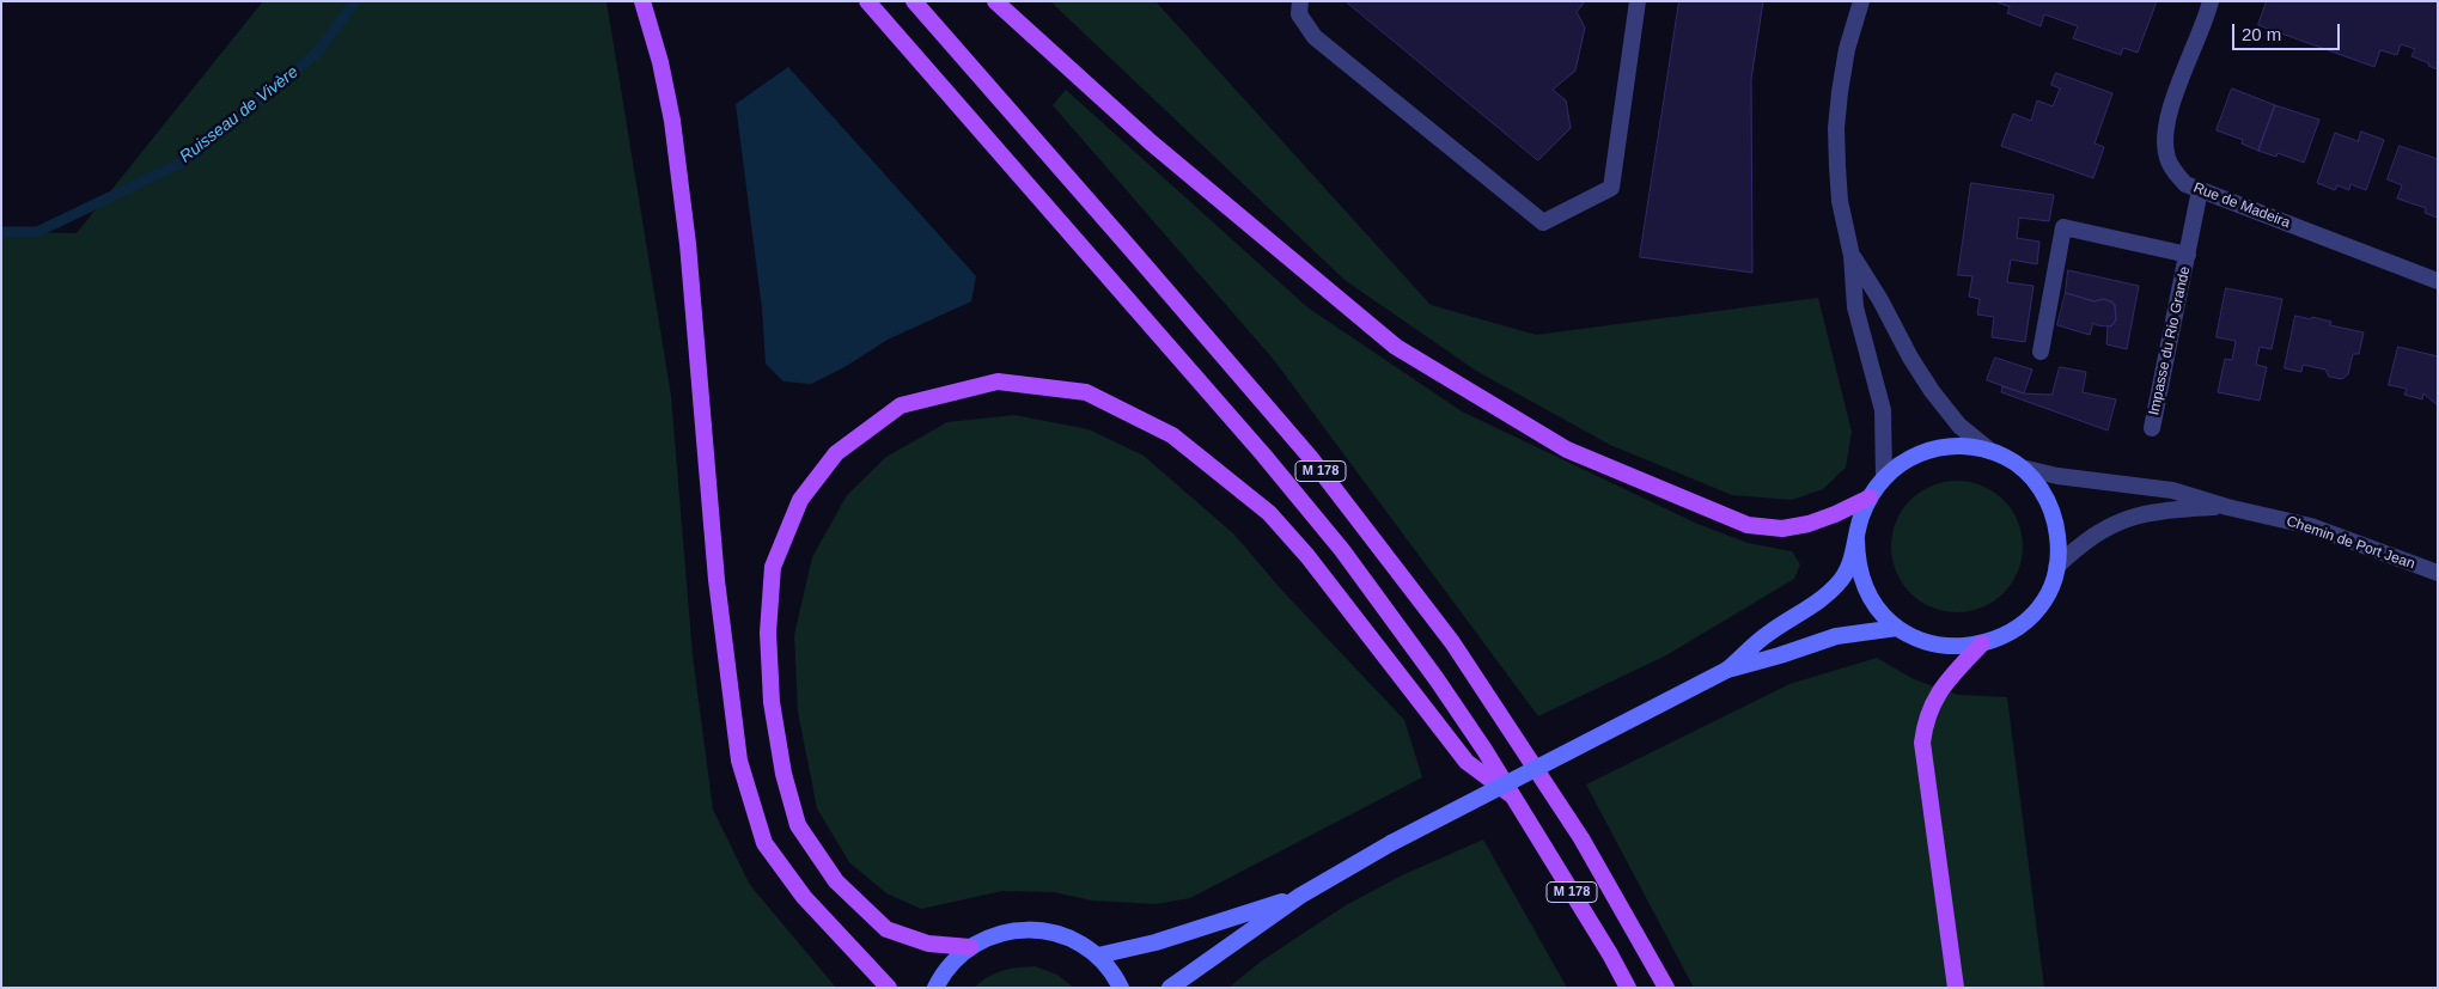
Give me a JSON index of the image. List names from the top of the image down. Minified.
{"streets":{"main road":["M 178"],"street":["Rue de Madeira","Impasse du Rio Grande","Chemin de Port Jean"]},"crossings":[["Rue de Madeira","Impasse du Rio Grande"]],"water":["Ruisseau de Vivère"],"scale_bar":"20 m"}
